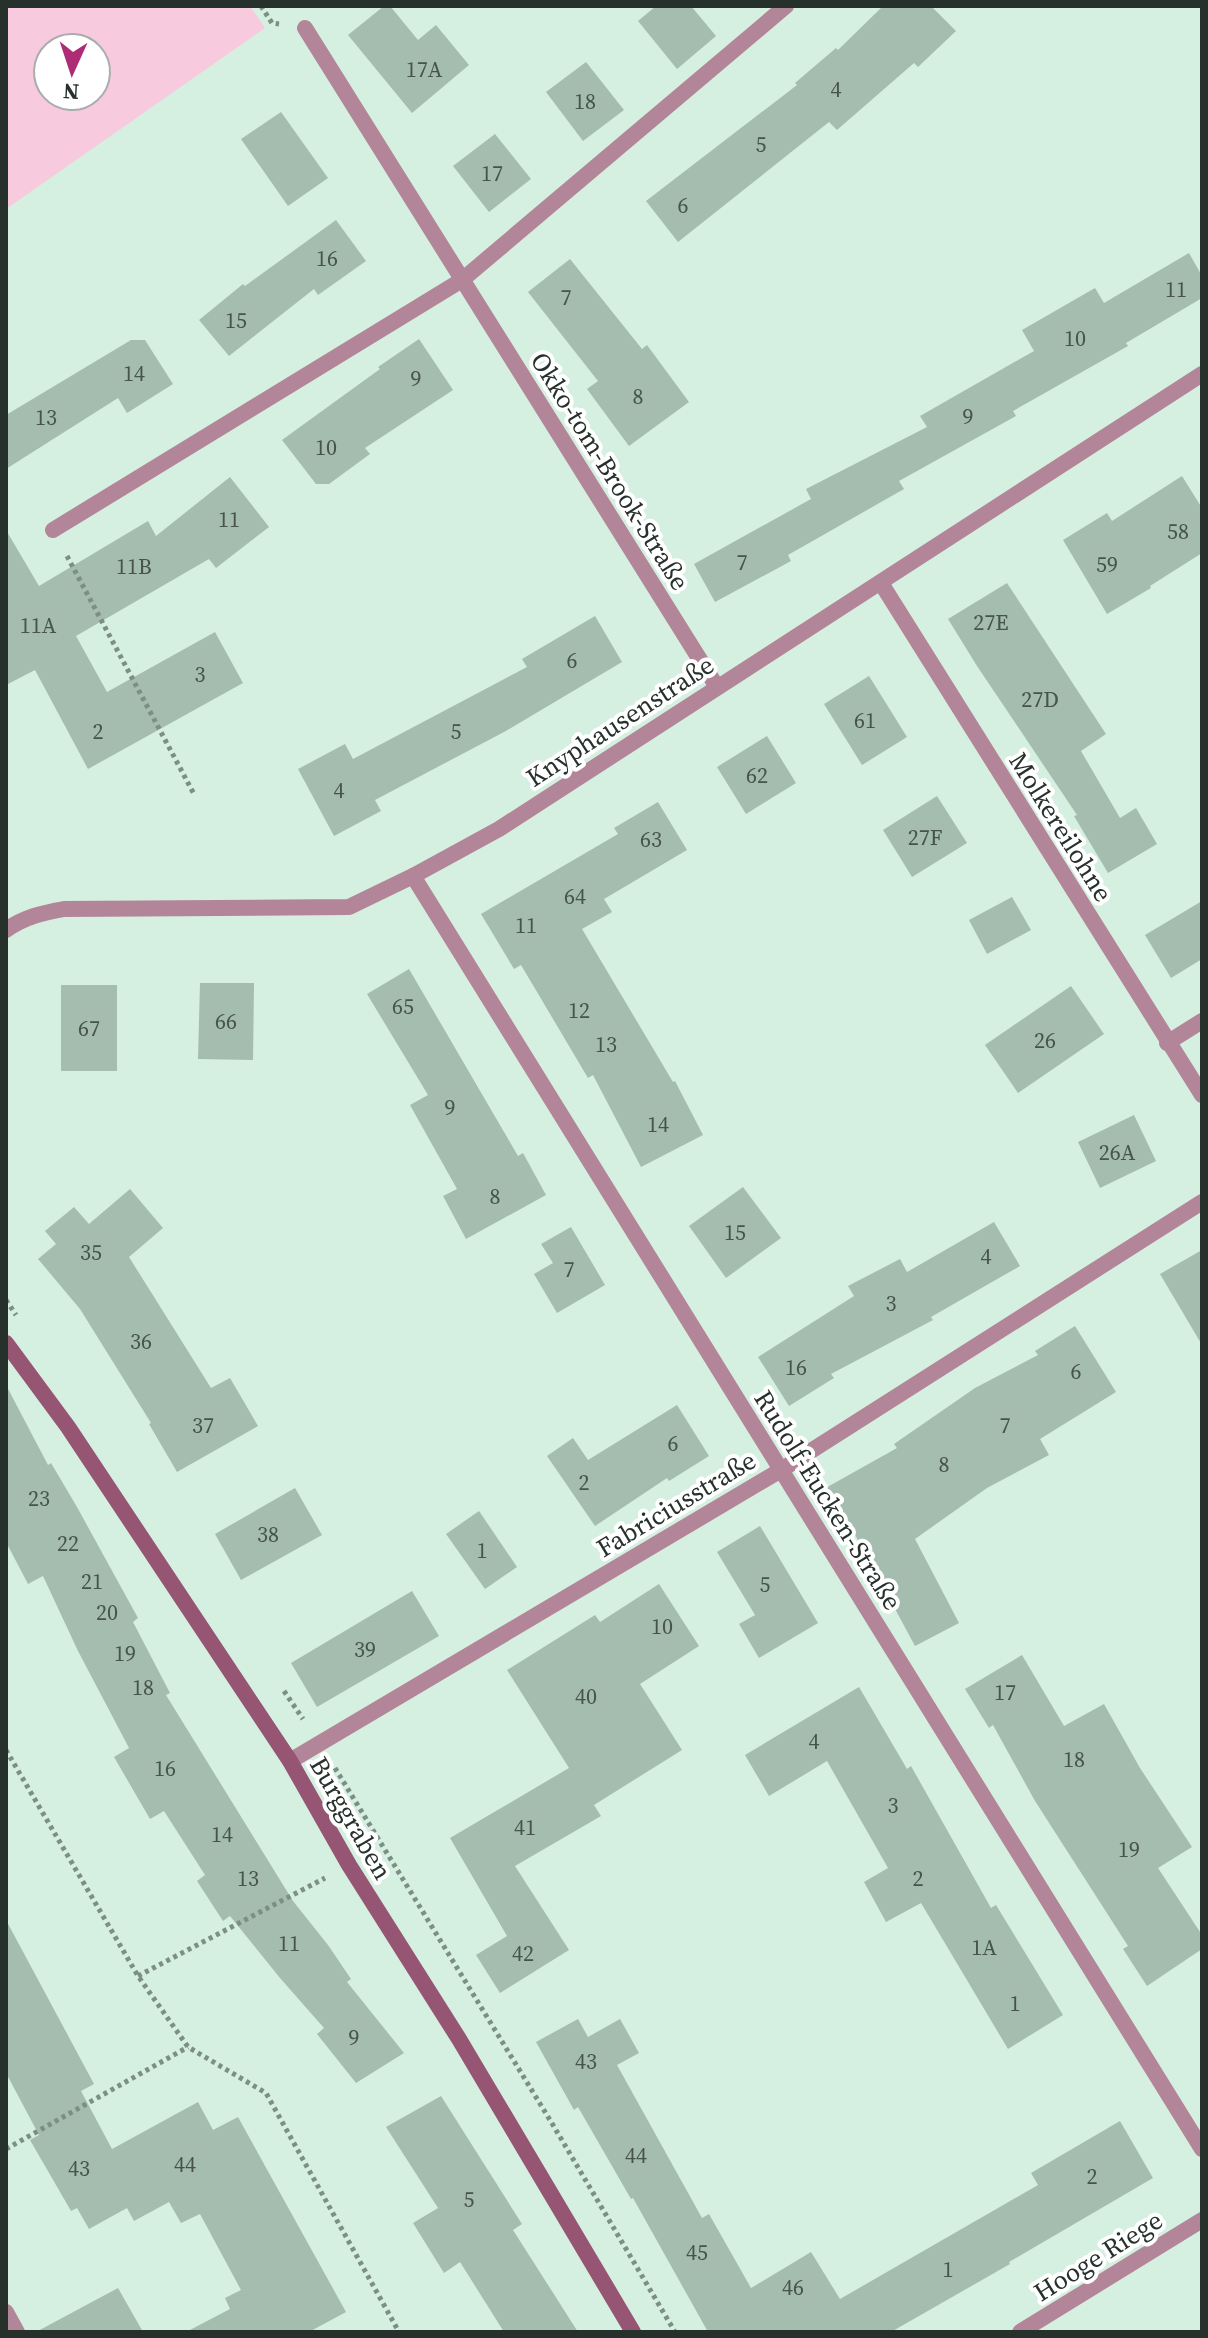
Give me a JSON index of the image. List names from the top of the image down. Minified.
{"streets":{"main road":["Burggraben"],"street":["Okko-tom-Brook-Straße","Knyphausenstraße","Molkereilohne","Rudolf-Eucken-Straße","Fabriciusstraße","Hooge Riege"]},"crossings":[["Okko-tom-Brook-Straße","Knyphausenstraße"],["Knyphausenstraße","Molkereilohne"],["Knyphausenstraße","Rudolf-Eucken-Straße"],["Rudolf-Eucken-Straße","Fabriciusstraße"],["Fabriciusstraße","Burggraben"]],"house_numbers":["17A","4","18","5","17","6","16","11","7","15","10","14","9","8","9","13","10","11","58","7","59","11B","27E","11A","6","3","27D","61","2","5","62","4","27F","63","64","11","65","12","66","67","26","13","9","14","26A","8","15","35","4","7","3","36","16","6","37","7","6","8","2","23","38","22","1","21","5","20","10","39","19","18","17","40","4","18","16","3","41","14","19","13","2","11","1A","42","1","9","43","44","44","43","2","5","45","1","46"],"north":"bottom"}
